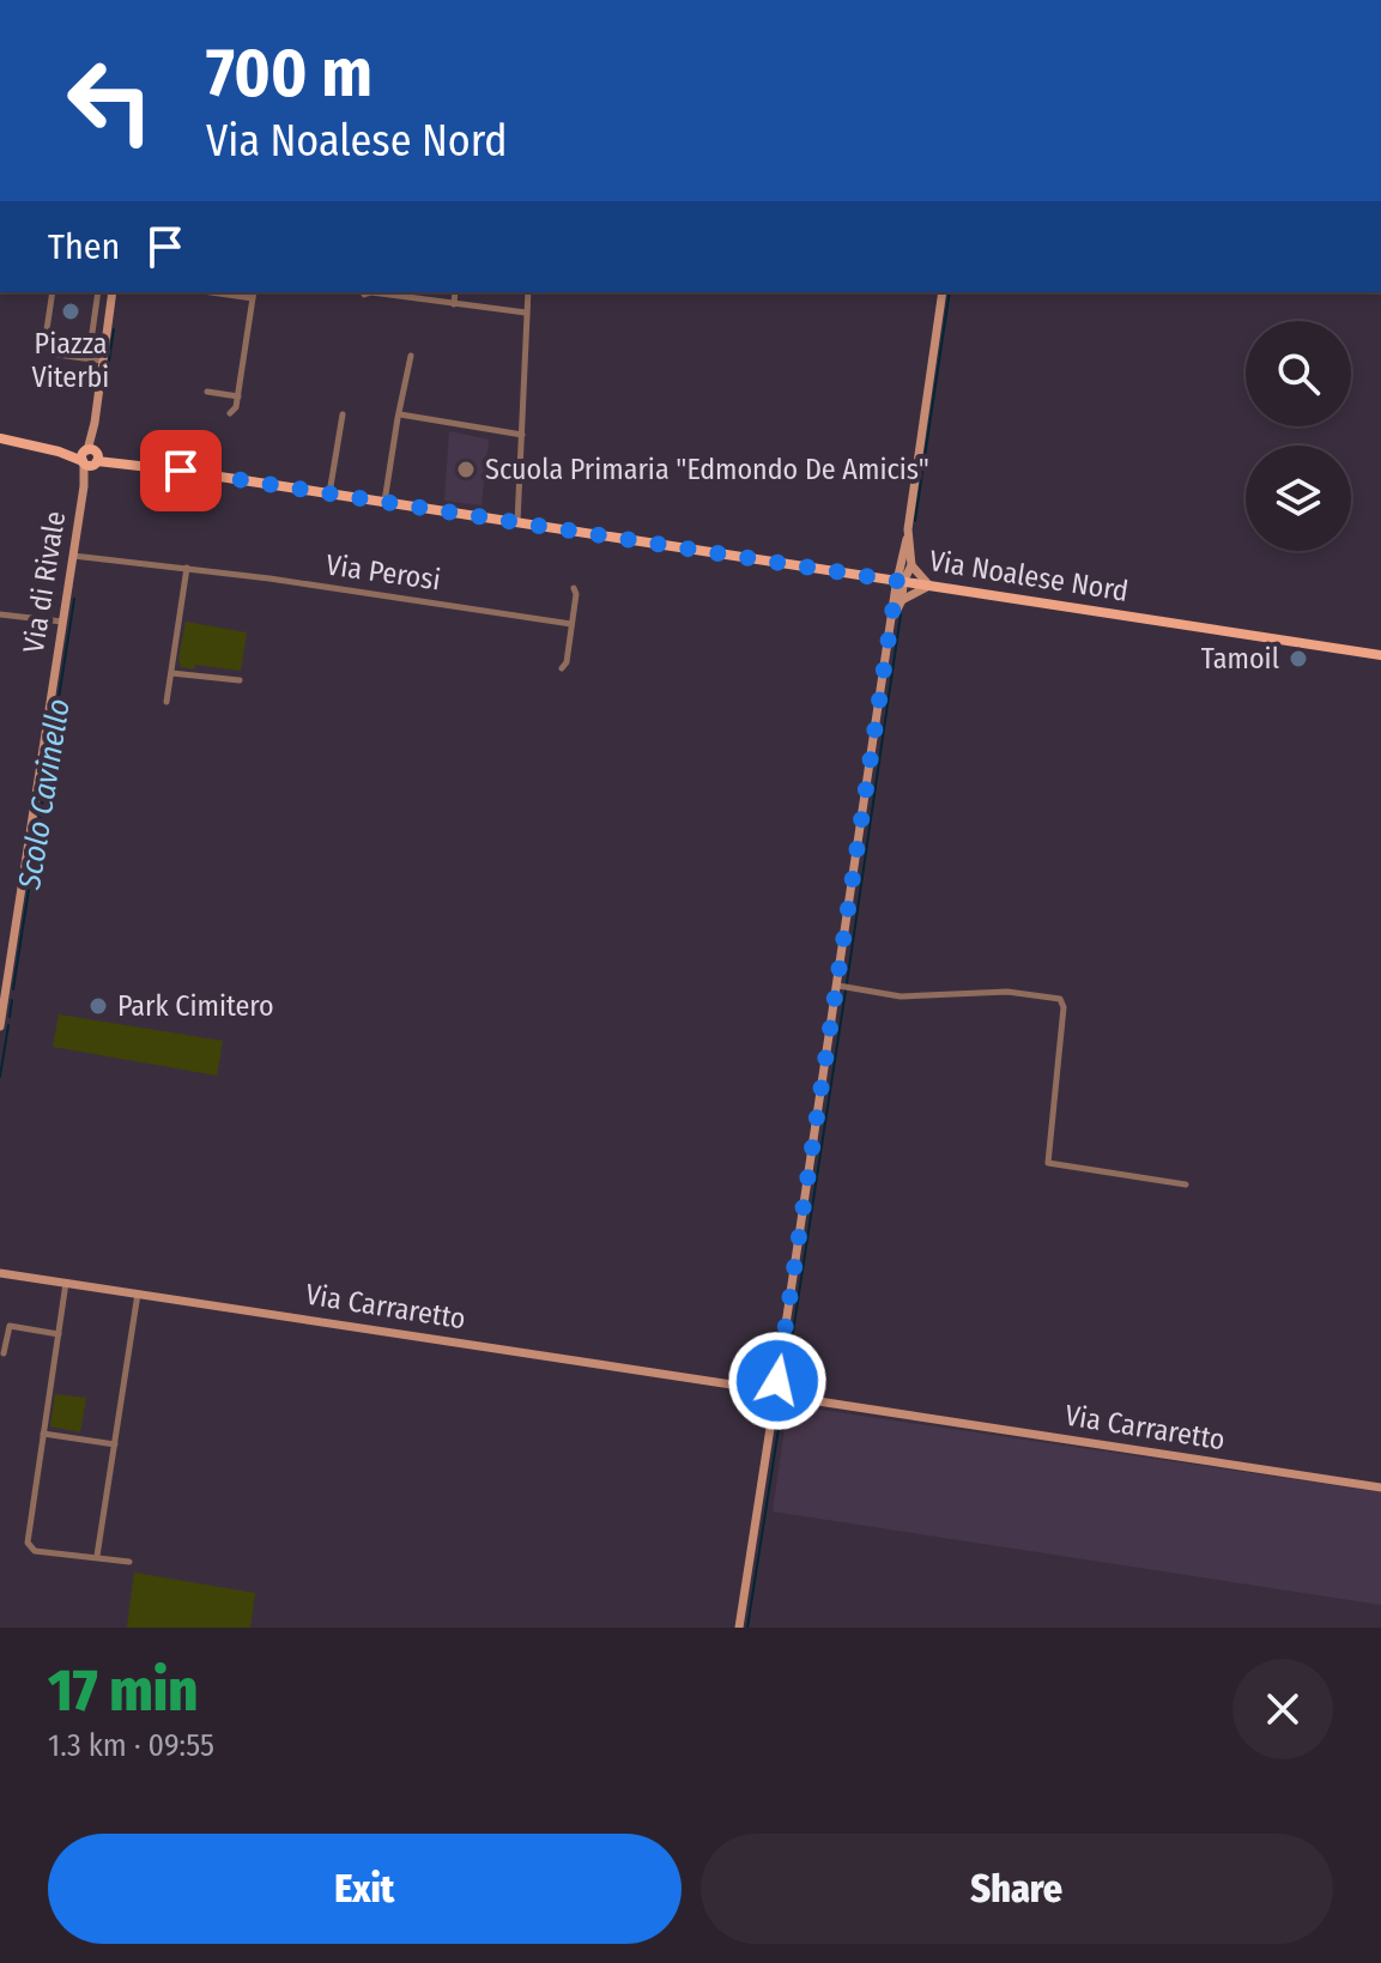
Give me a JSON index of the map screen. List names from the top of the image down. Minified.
{"streets":{"main road":["Via Noalese Nord"],"street":["Via Perosi","Via di Rivale","Via Carraretto"]},"crossings":[["Via Perosi","Via di Rivale"],["Via Noalese Nord","Via di Rivale"]],"water":["Scolo Cavinello"],"places":["Piazza Viterbi","Scuola Primaria \"Edmondo De Amicis\"","Tamoil","Park Cimitero"],"page":{"turn":["700 m","Via Noalese Nord"],"then":"Then","heading":["17 min","1.3 km · 09:55"],"buttons":["Exit","Share"]}}
